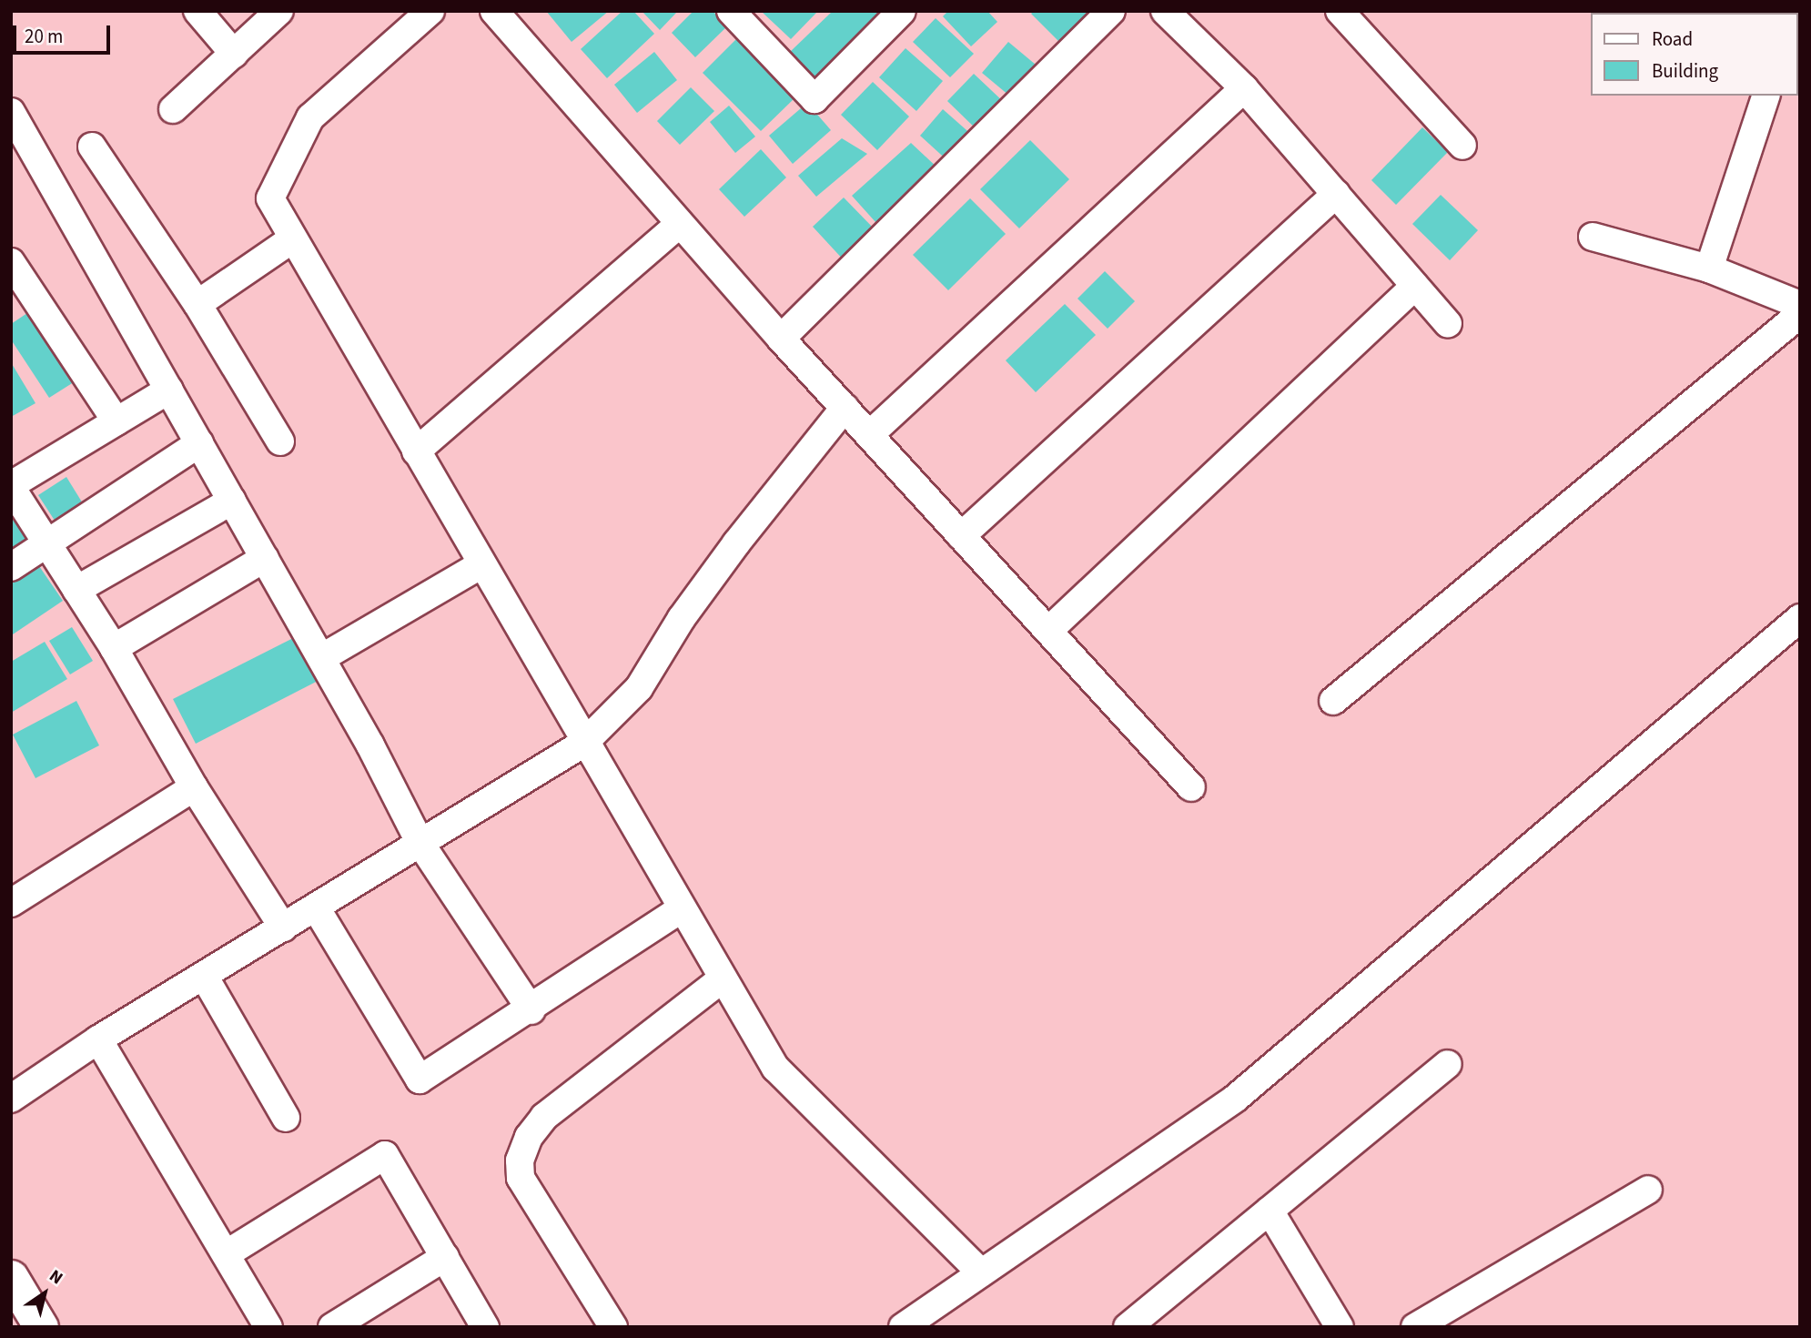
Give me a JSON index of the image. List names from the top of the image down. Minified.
{"legend":["Road","Building"],"scale_bar":"20 m","north":"top right"}
